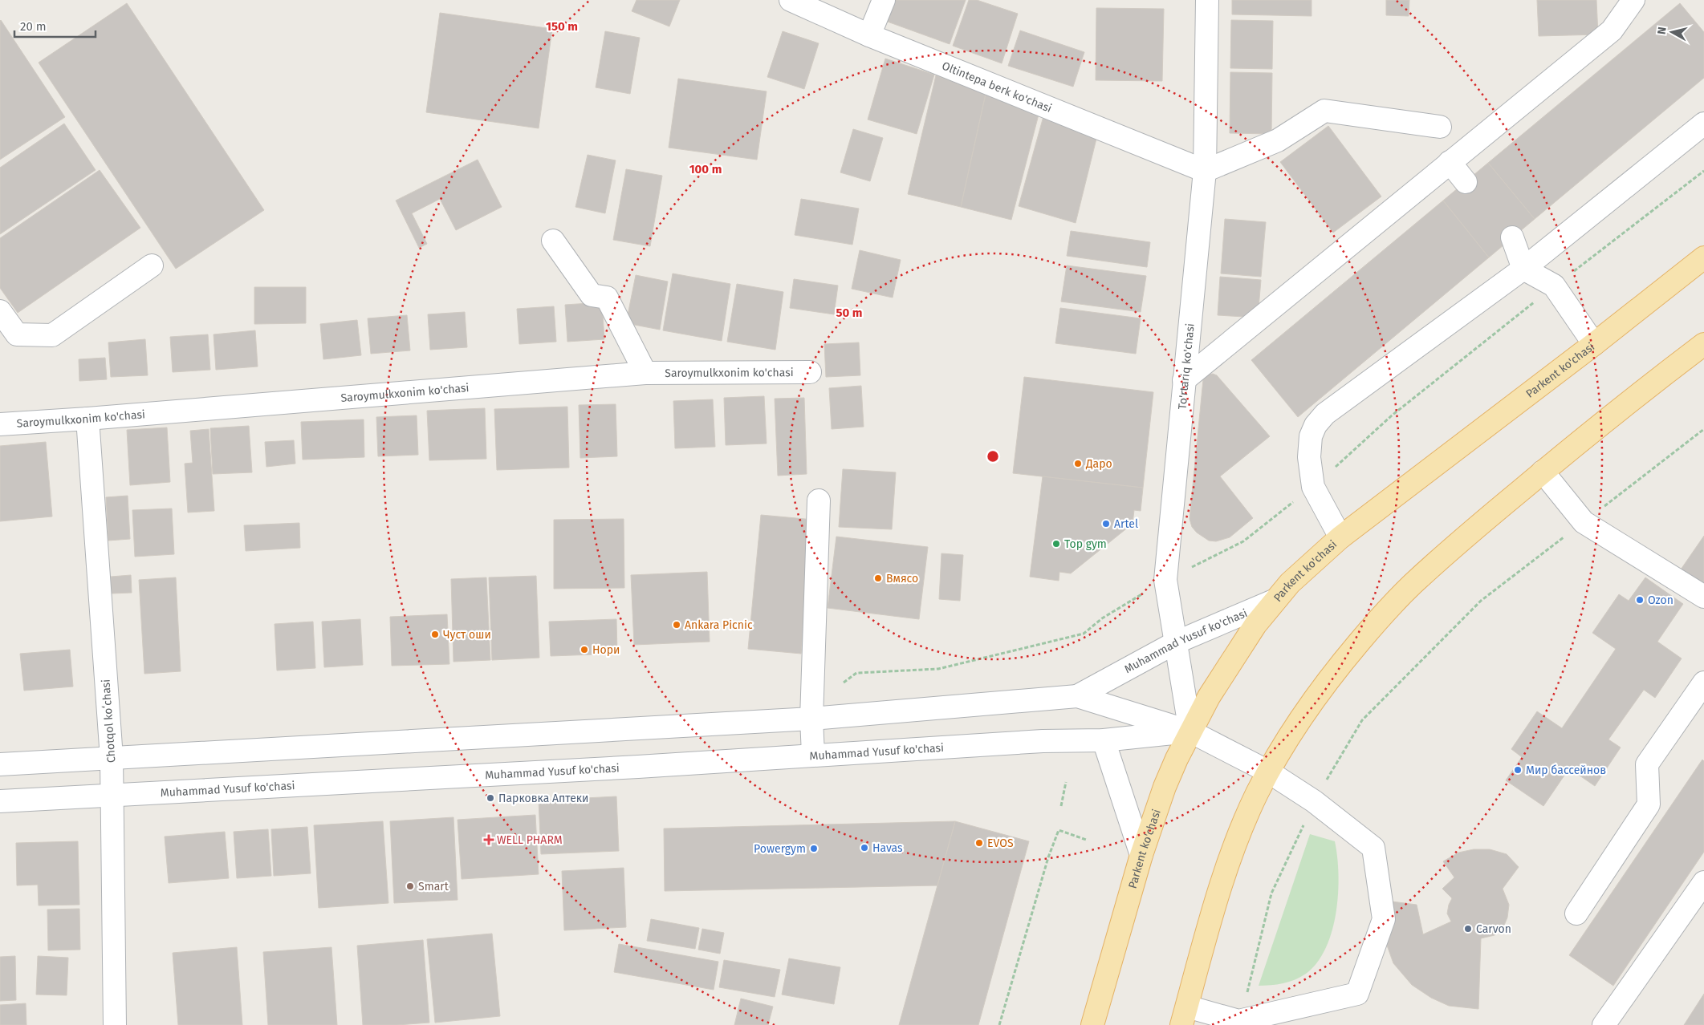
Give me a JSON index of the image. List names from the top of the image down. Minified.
{"streets":{"main road":["Parkent ko'chasi"],"street":["Oltintepa berk ko'chasi","To'rtariq ko'chasi","Saroymulkxonim ko'chasi","Muhammad Yusuf ko'chasi","Chotqol koʻchasi"]},"crossings":[["Oltintepa berk ko'chasi","To'rtariq ko'chasi"],["To'rtariq ko'chasi","Parkent ko'chasi"],["To'rtariq ko'chasi","Muhammad Yusuf ko'chasi"],["Parkent ko'chasi","Muhammad Yusuf ko'chasi"],["Saroymulkxonim ko'chasi","Chotqol koʻchasi"],["Muhammad Yusuf ko'chasi","Chotqol koʻchasi"]],"places":{"other":["Даро","Artel","Top gym","Вмясо","Ozon","Ankara Picnic","Чуст оши","Нори","Мир бассейнов","Парковка Аптеки","EVOS","Havas","Powergym","Smart","Carvon"],"health":["WELL PHARM"]},"scale_bar":"20 m","north":"left","rings":["150 m","100 m","50 m"]}
